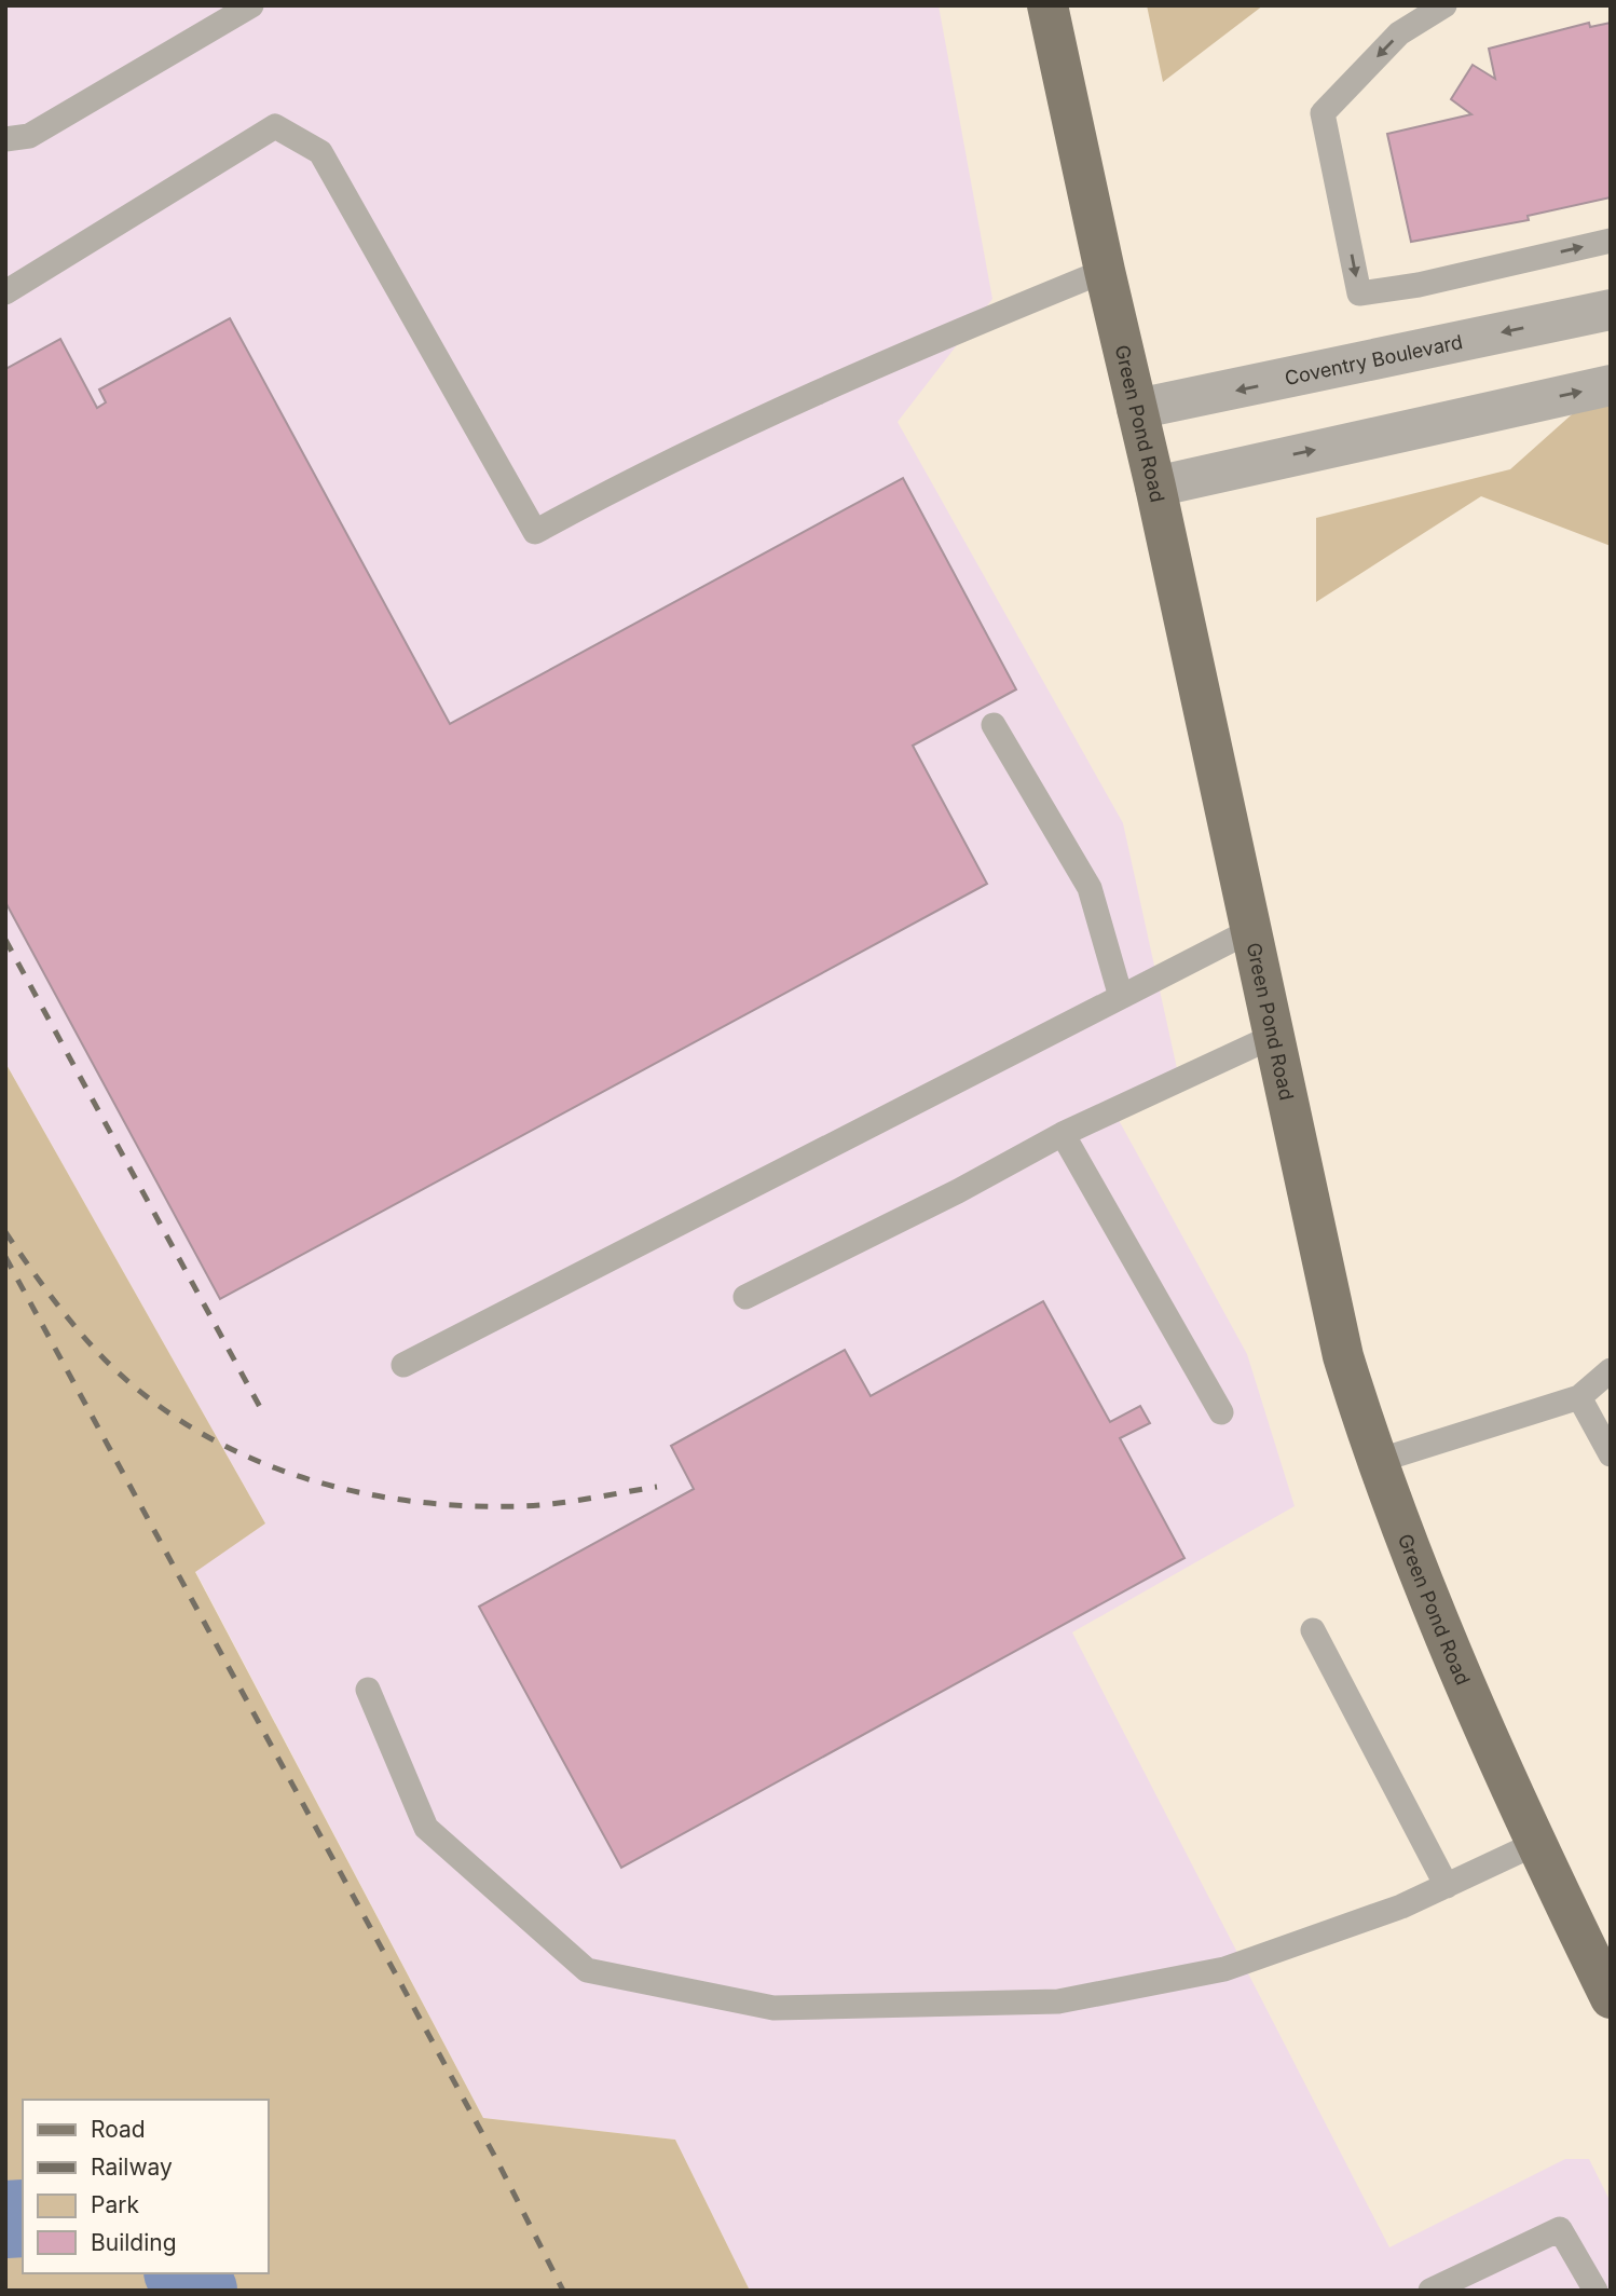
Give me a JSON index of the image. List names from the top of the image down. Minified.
{"streets":{"main road":["Green Pond Road"],"street":["Coventry Boulevard"]},"crossings":[["Coventry Boulevard","Green Pond Road"]],"legend":["Road","Railway","Park","Building"]}
